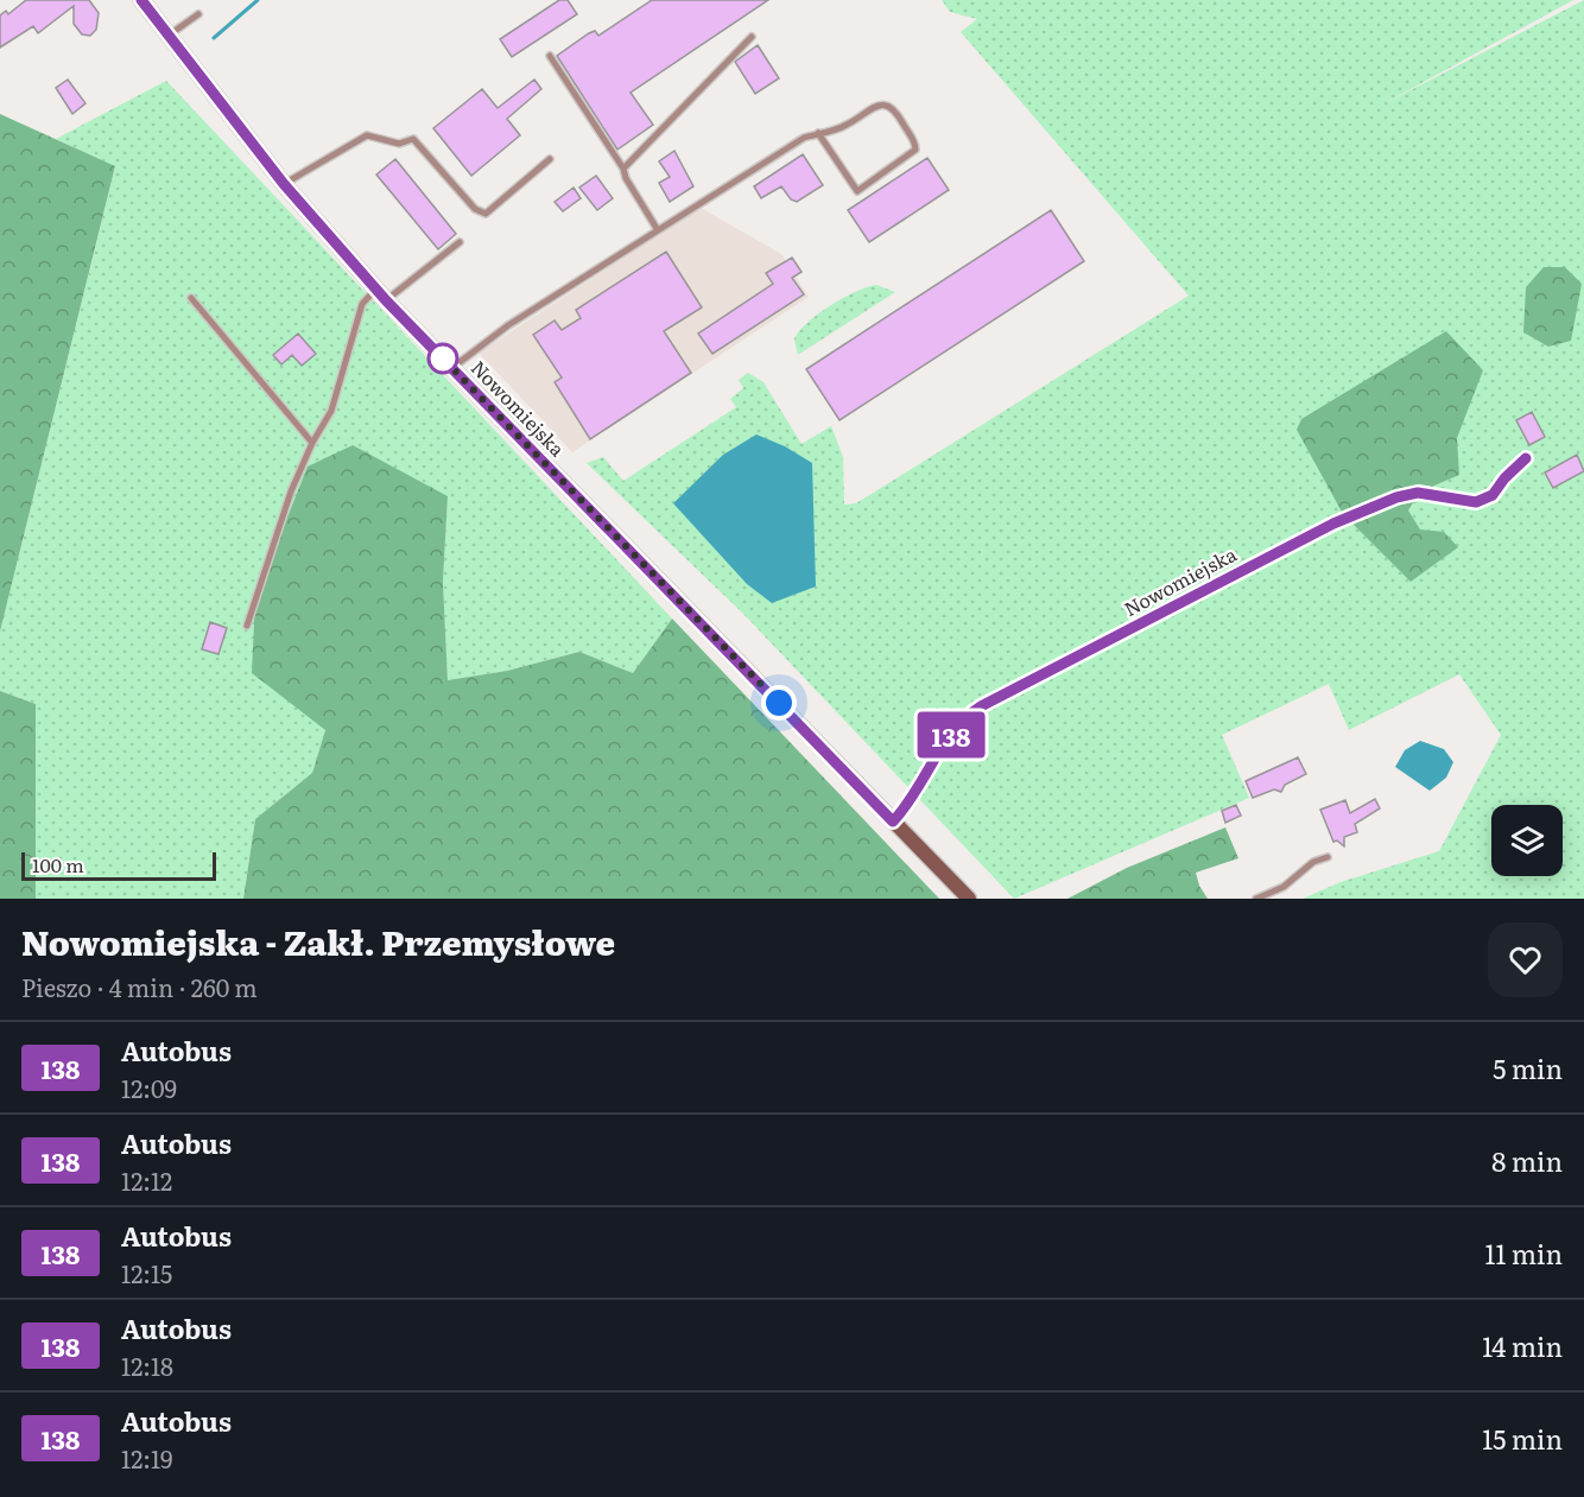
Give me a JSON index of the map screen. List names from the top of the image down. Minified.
{"streets":{"street":["Nowomiejska"]},"lines":["bus line 138"],"scale_bar":"100 m","page":{"on_map":"138","scale":"100 m","heading":["Nowomiejska - Zakł. Przemysłowe","Pieszo · 4 min · 260 m"],"list":[{"mark":"138","name":"Autobus","note":"12:09","value":"5 min"},{"mark":"138","name":"Autobus","note":"12:12","value":"8 min"},{"mark":"138","name":"Autobus","note":"12:15","value":"11 min"},{"mark":"138","name":"Autobus","note":"12:18","value":"14 min"},{"mark":"138","name":"Autobus","note":"12:19","value":"15 min"}]}}
